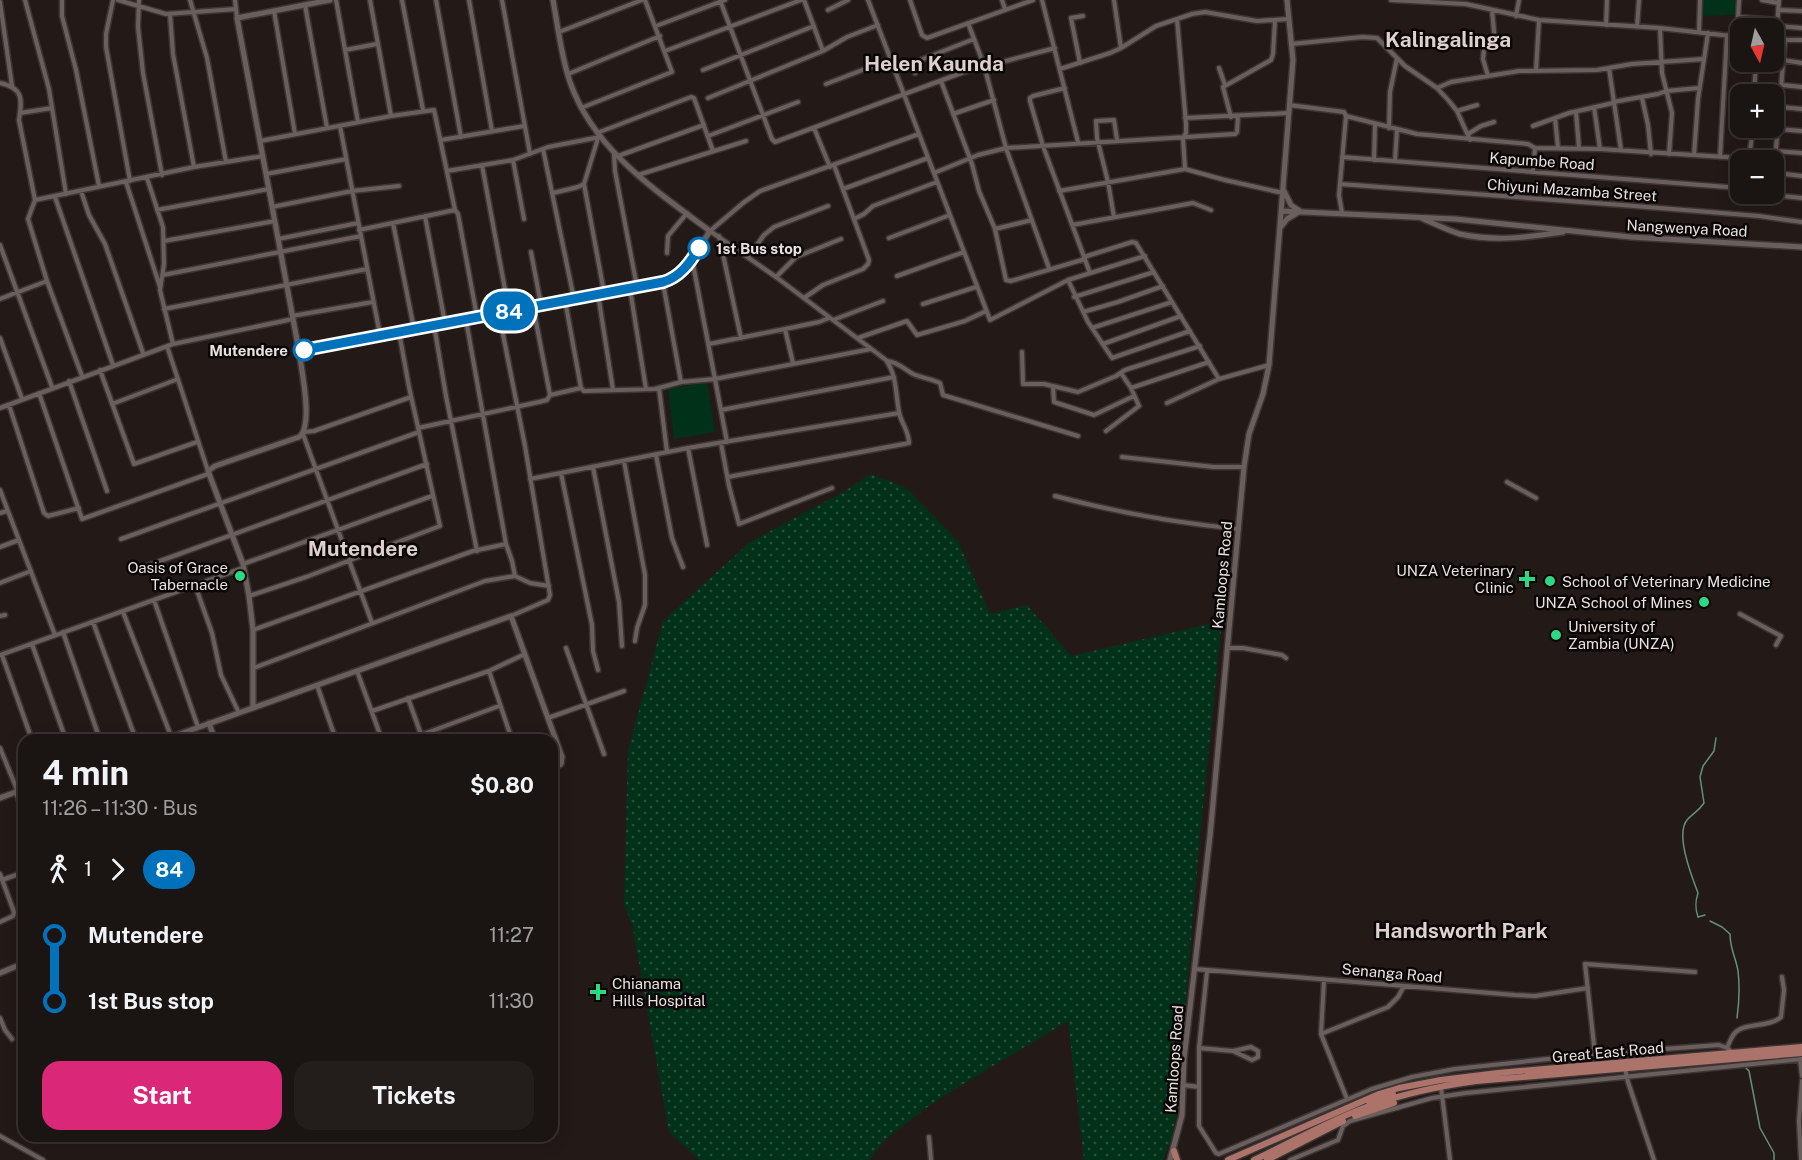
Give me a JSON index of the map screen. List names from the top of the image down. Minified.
{"streets":{"main road":["Nangwenya Road","Kamloops Road","Great East Road"],"street":["Kapumbe Road","Chiyuni Mazamba Street","Senanga Road"]},"crossings":[["Nangwenya Road","Kamloops Road"],["Kamloops Road","Senanga Road"]],"districts":["Kalingalinga","Helen Kaunda","Mutendere","Handsworth Park"],"places":{"other":["1st Bus stop","Mutendere","Oasis of Grace Tabernacle","School of Veterinary Medicine","UNZA School of Mines","University of Zambia (UNZA)"],"health":["UNZA Veterinary Clinic","Chianama Hills Hospital"]},"lines":["bus line 84"],"north":"bottom","page":{"on_map":"84","map_buttons":["+","−"],"heading":["4 min","11:26 – 11:30 · Bus","$0.80"],"legs":["1","84"],"list":[{"name":"Mutendere","value":"11:27"},{"name":"1st Bus stop","value":"11:30"}],"buttons":["Start","Tickets"]}}
